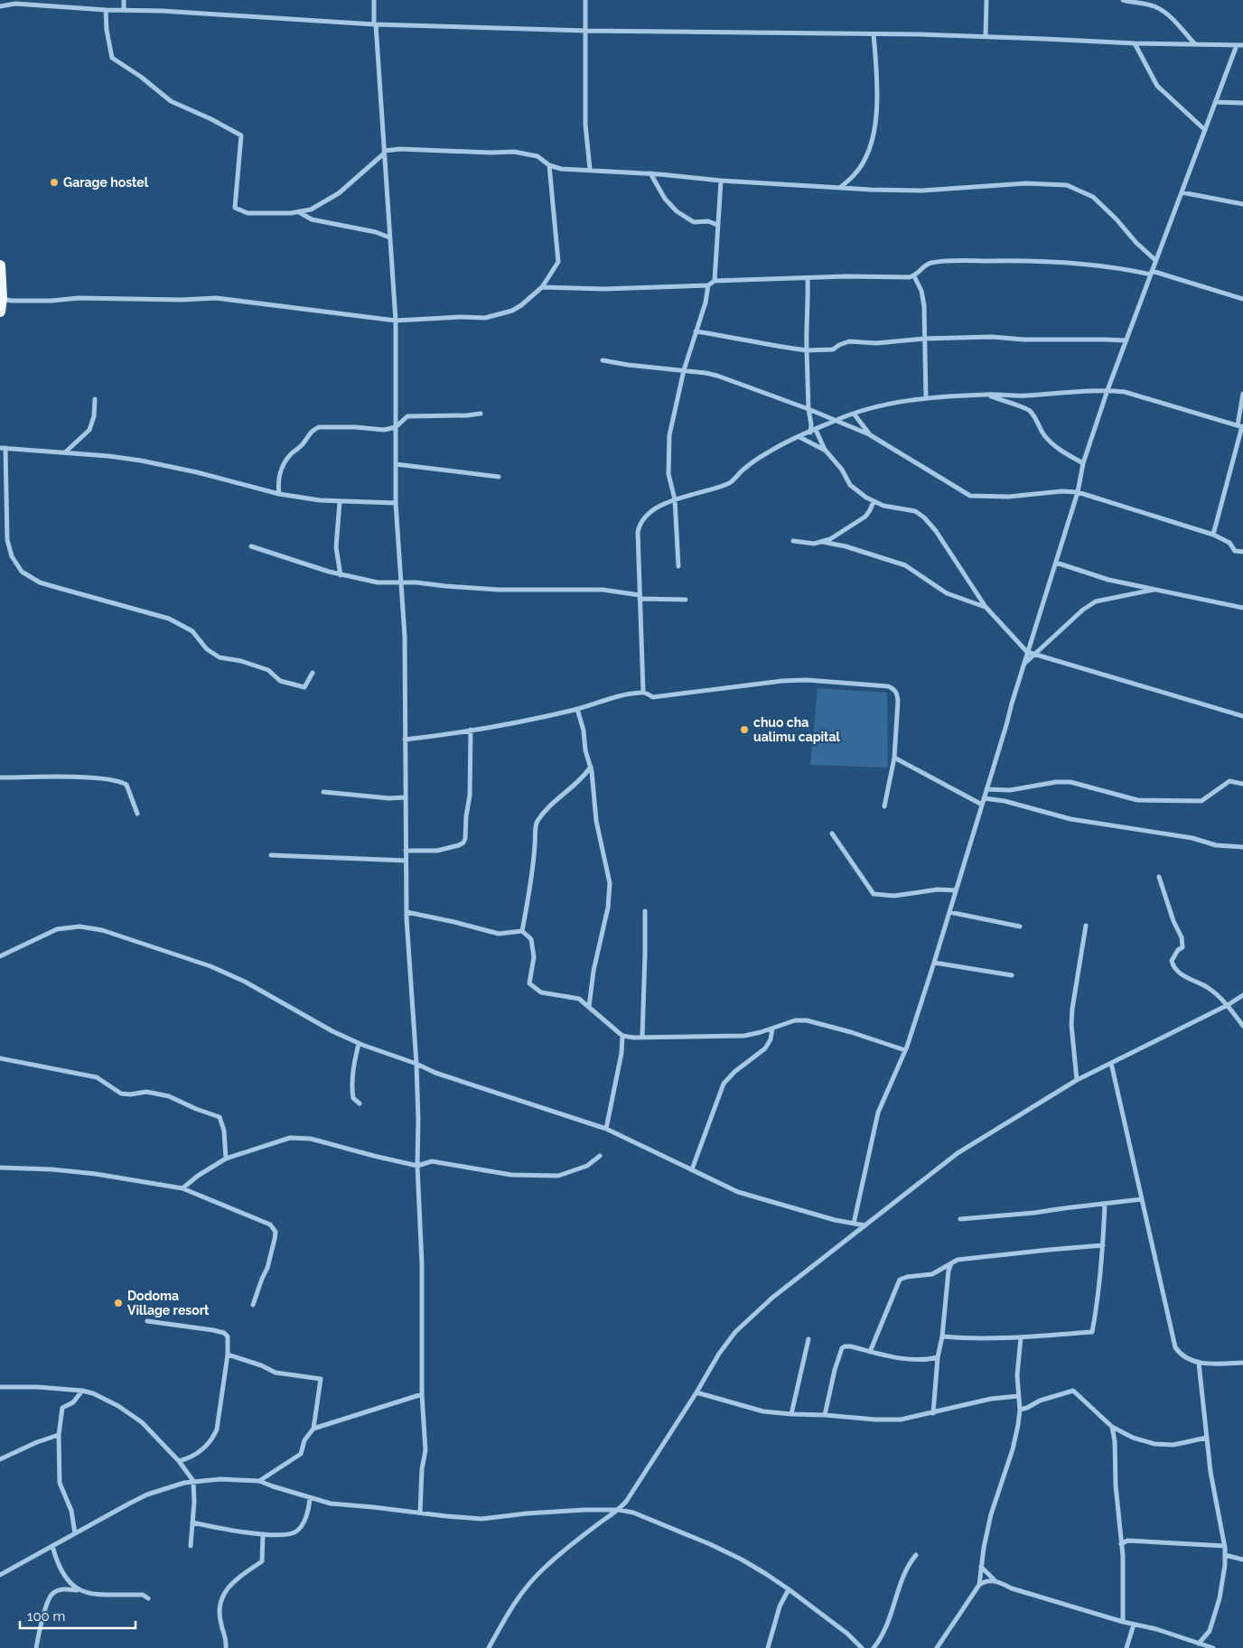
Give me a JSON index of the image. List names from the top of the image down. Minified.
{"places":["Garage hostel","chuo cha ualimu capital","Dodoma Village resort"],"scale_bar":"100 m"}
